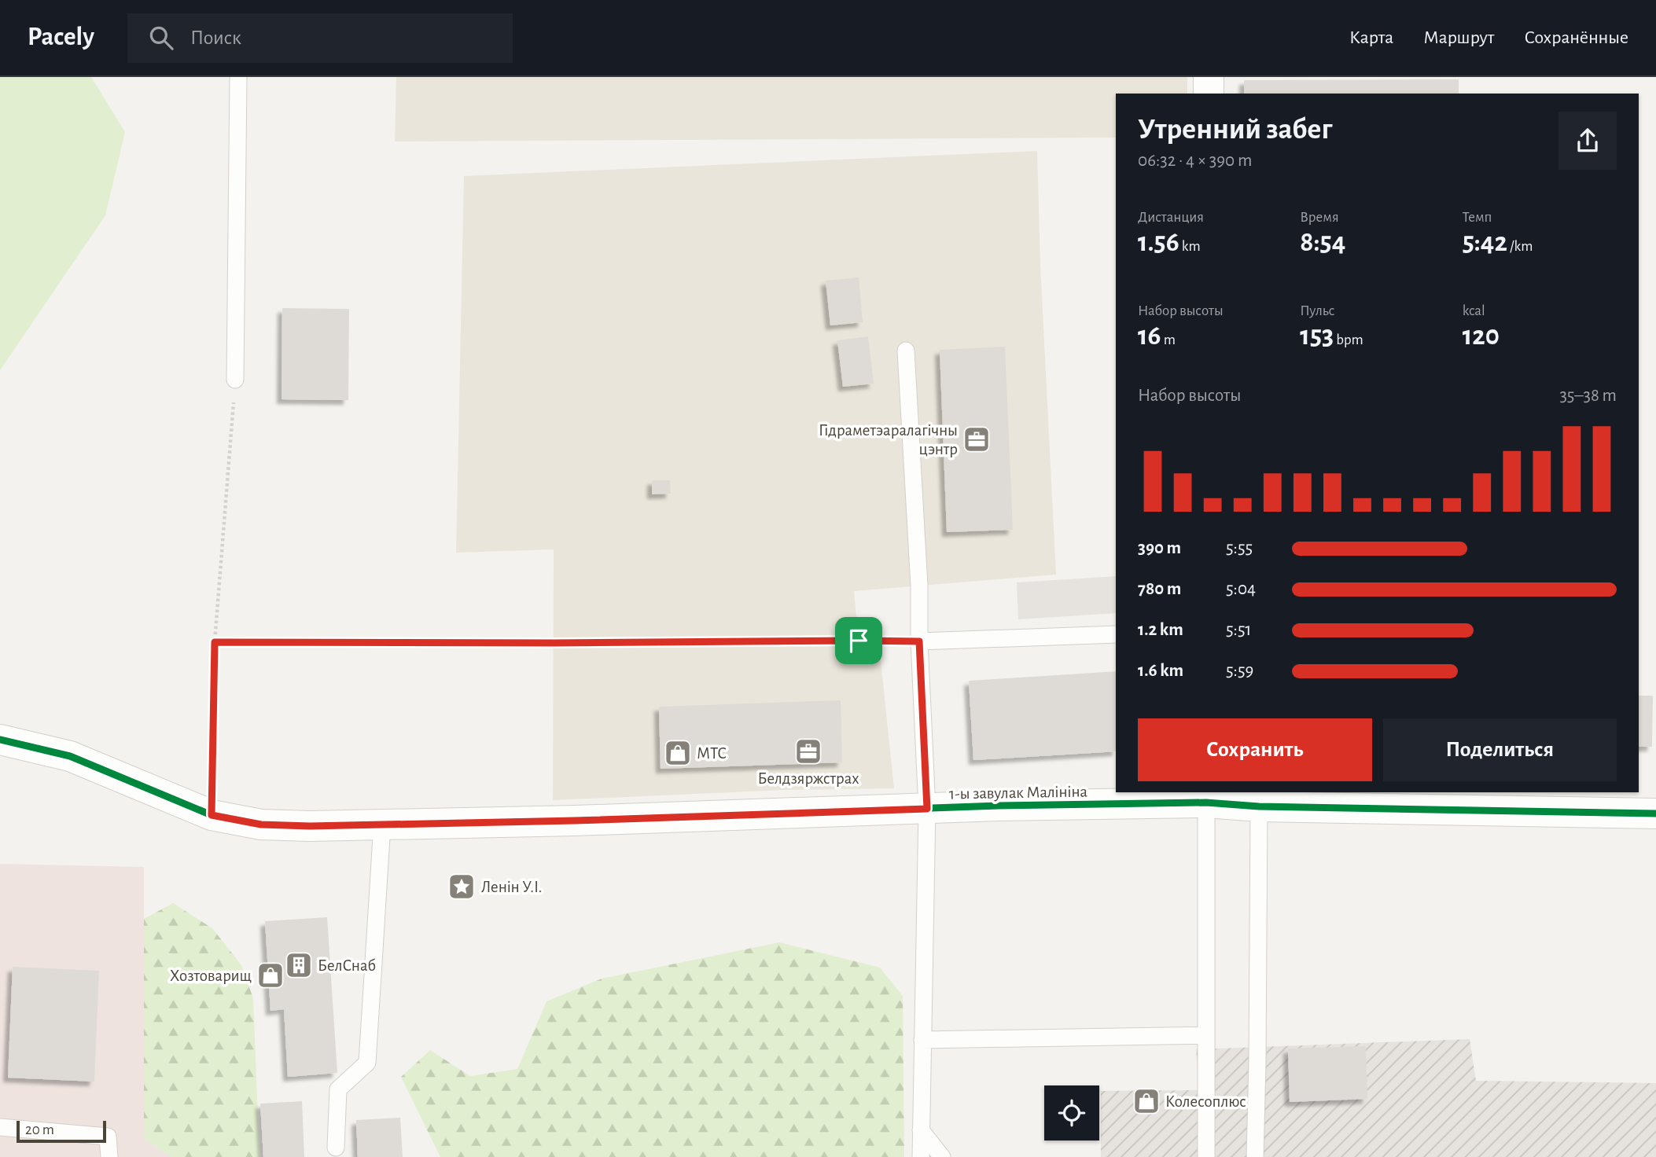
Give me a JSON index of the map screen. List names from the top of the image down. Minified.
{"streets":{"street":["1-ы завулак Малініна"]},"places":{"office":["Гідраметэаралагічны цэнтр","Белдзяржстрах"],"shop":["МТС","Хозтоварищ","Колесоплюс"],"place":["Ленін У.І."],"building":["БелСнаб"]},"scale_bar":"20 m","page":{"header":"Pacely","search":"Поиск","nav":["Карта","Маршрут","Сохранённые"],"heading":["Утренний забег","06:32 · 4 × 390 m"],"stats":[["Дистанция","1.56 km"],["Время","8:54"],["Темп","5:42 /km"],["Набор высоты","16 m"],["Пульс","153 bpm"],["kcal","120"]],"chart":["Набор высоты","35–38 m"],"list":[{"name":"390 m","note":"5:55"},{"name":"780 m","note":"5:04"},{"name":"1.2 km","note":"5:51"},{"name":"1.6 km","note":"5:59"}],"buttons":["Сохранить","Поделиться"],"scale":"20 m"}}
